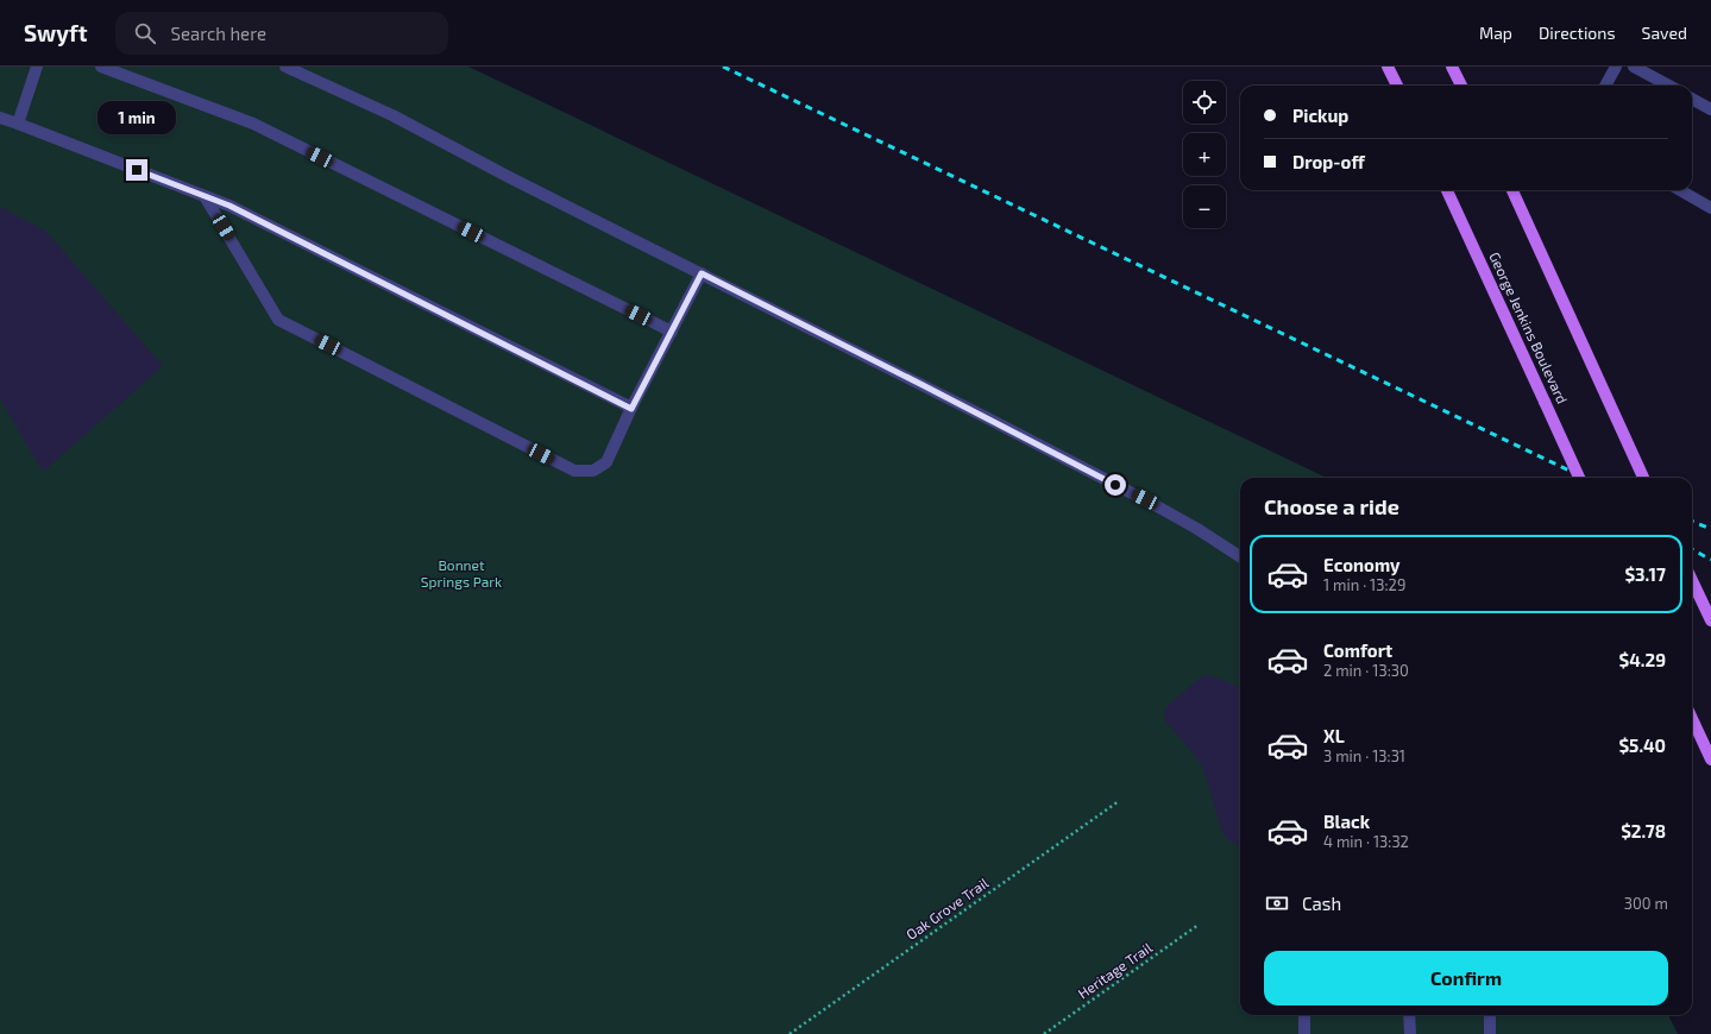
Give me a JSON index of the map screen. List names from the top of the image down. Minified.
{"streets":{"main road":["George Jenkins Boulevard"],"path":["Oak Grove Trail","Heritage Trail"]},"parks":["Bonnet Springs Park"],"page":{"header":"Swyft","search":"Search here","nav":["Map","Directions","Saved"],"map_buttons":["+","−"],"banner":["Pickup","Drop-off"],"bubble":"1 min","heading":"Choose a ride","list":[{"name":"Economy","note":"1 min · 13:29","value":"$3.17"},{"name":"Comfort","note":"2 min · 13:30","value":"$4.29"},{"name":"XL","note":"3 min · 13:31","value":"$5.40"},{"name":"Black","note":"4 min · 13:32","value":"$2.78"}],"pay":["Cash","300 m"],"buttons":"Confirm"}}
